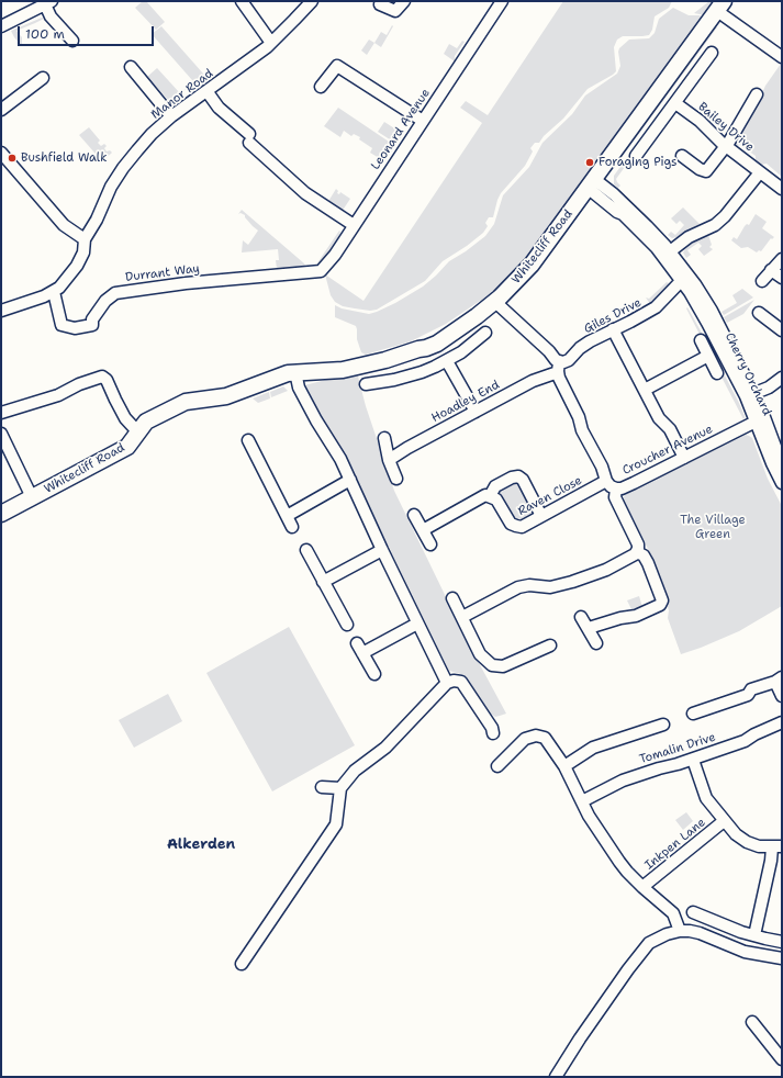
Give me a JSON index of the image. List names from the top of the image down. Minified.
{"streets":{"street":["Manor Road","Bailey Drive","Leonard Avenue","Whitecliff Road","Durrant Way","Giles Drive","Cherry Orchard","Hoadley End","Croucher Avenue","Raven Close","Tomalin Drive","Inkpen Lane"]},"crossings":[["Manor Road","Durrant Way"],["Leonard Avenue","Durrant Way"],["Whitecliff Road","Cherry Orchard"],["Giles Drive","Cherry Orchard"],["Giles Drive","Hoadley End"],["Giles Drive","Croucher Avenue"],["Cherry Orchard","Croucher Avenue"],["Hoadley End","Croucher Avenue"],["Croucher Avenue","Raven Close"]],"districts":["Alkerden"],"parks":["The Village Green"],"places":["Bushfield Walk","Foraging Pigs"],"scale_bar":"100 m"}
